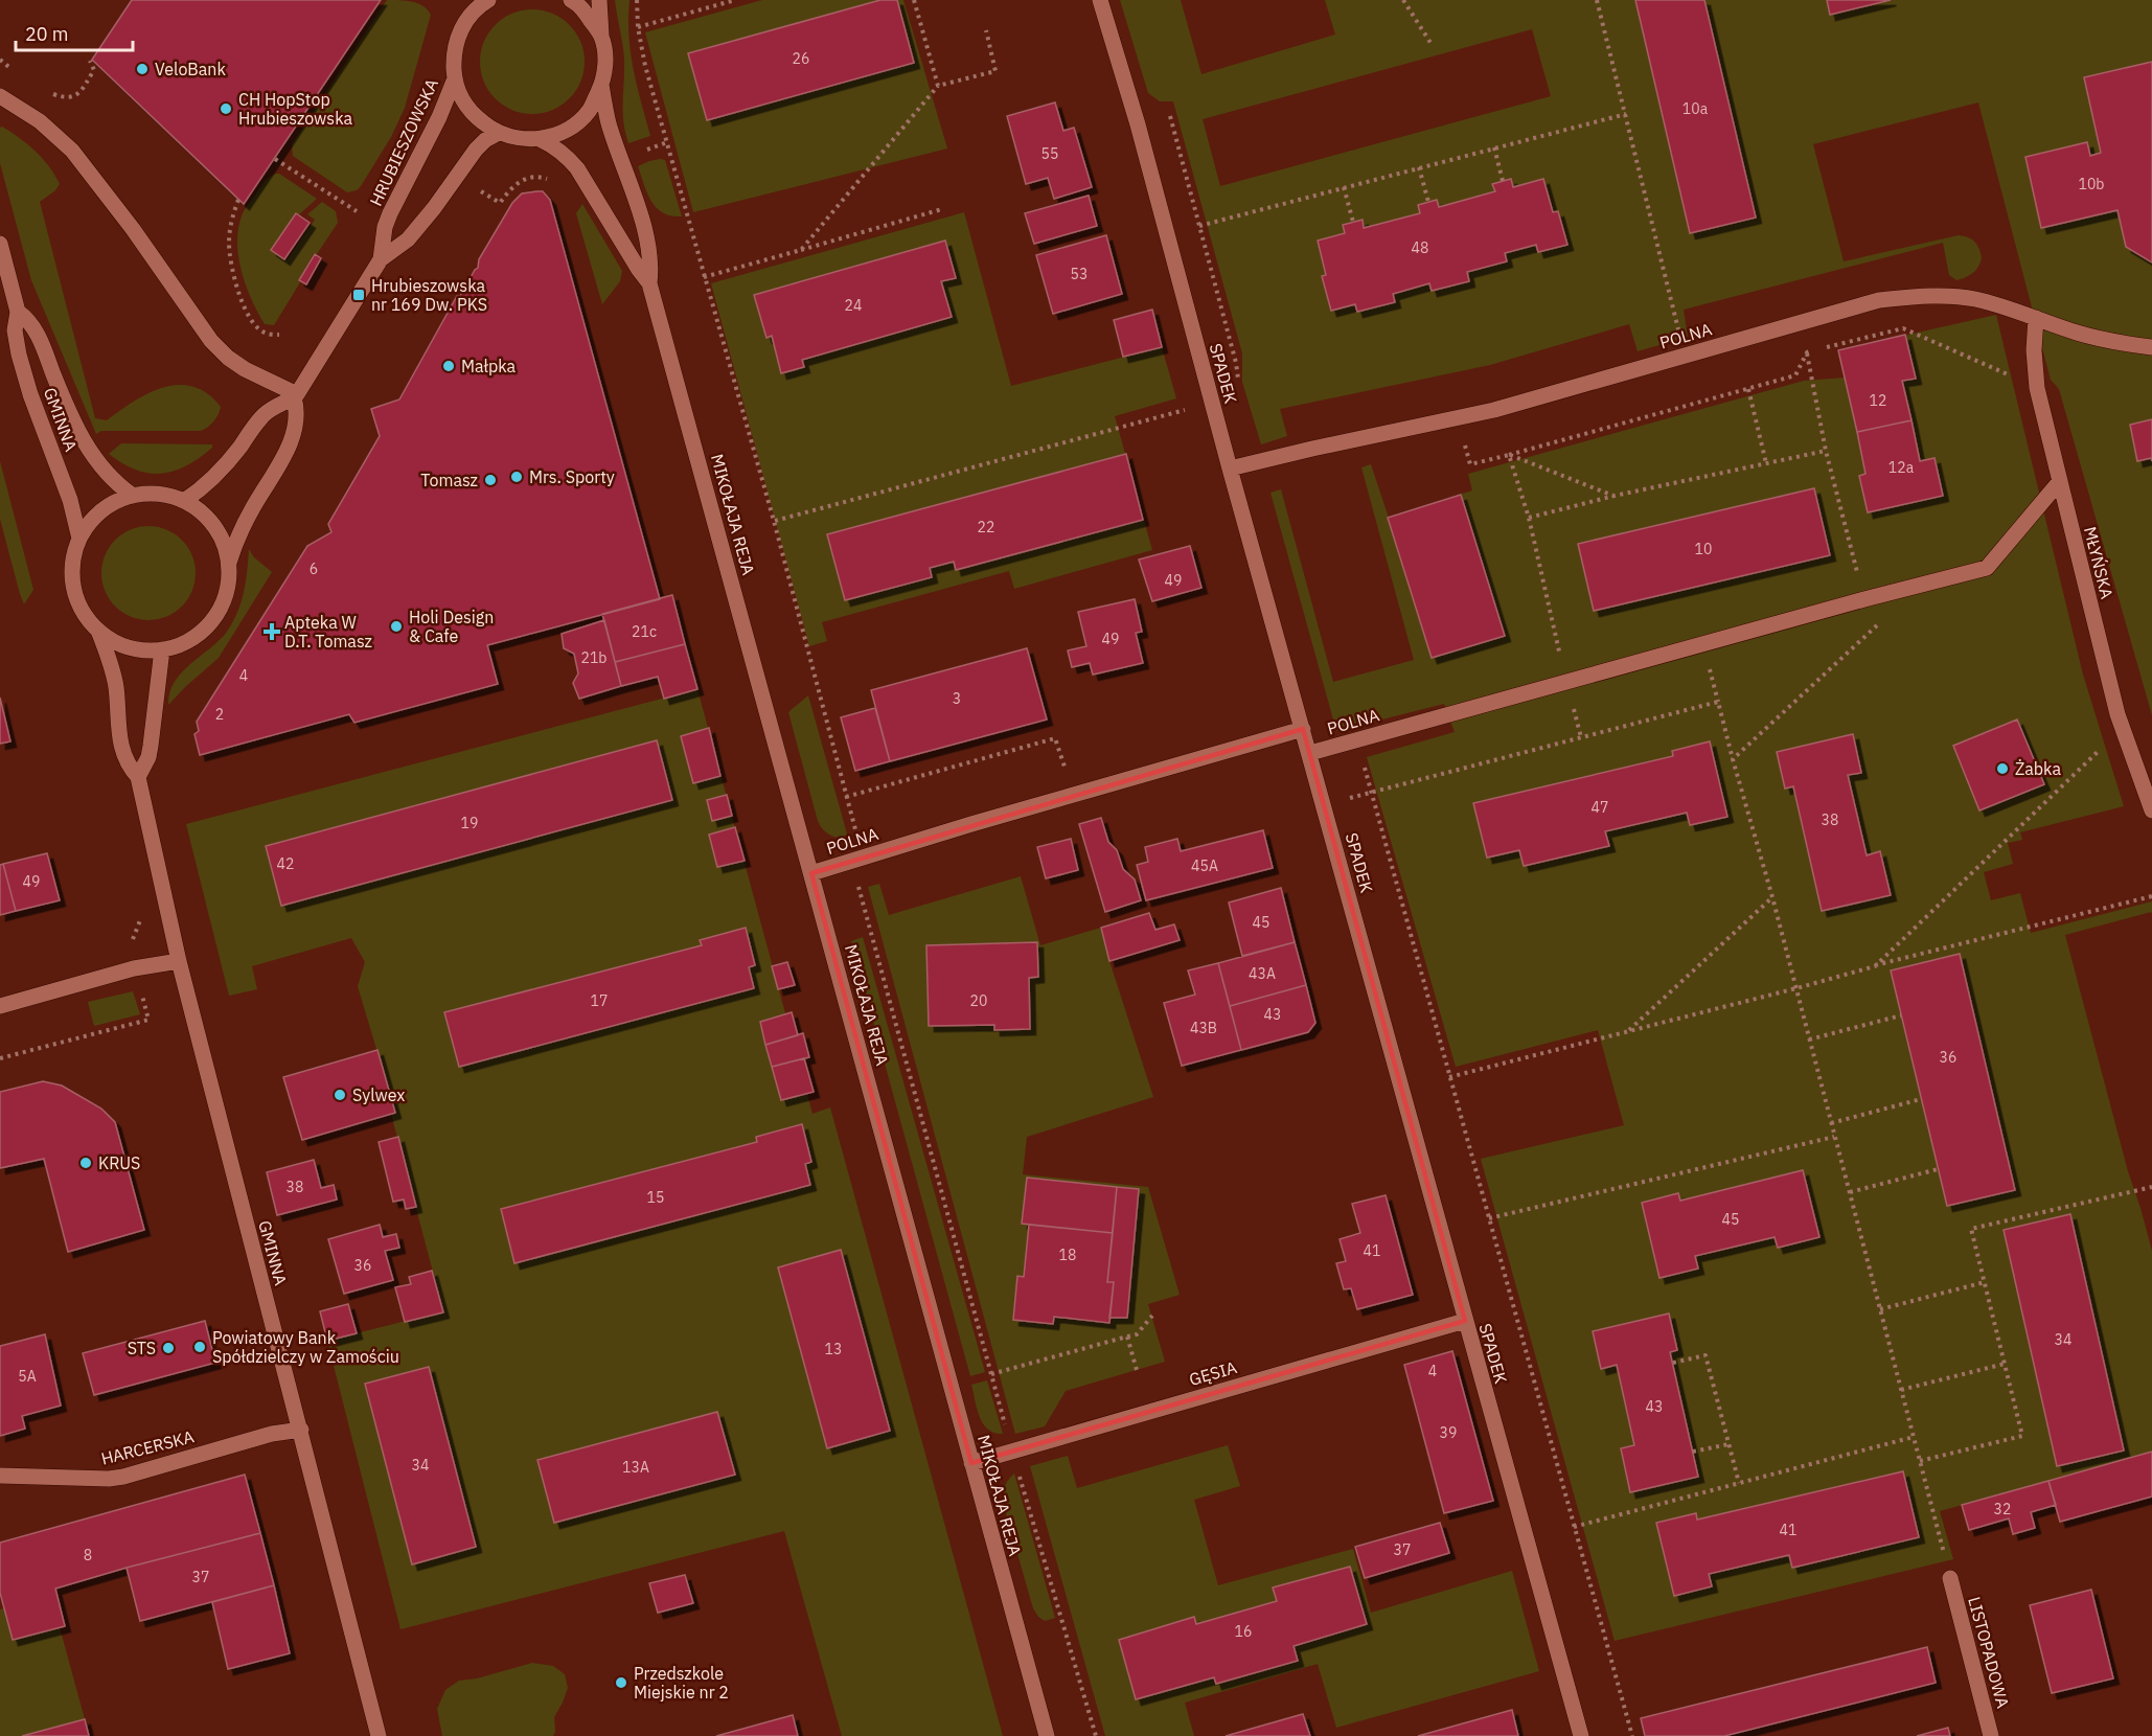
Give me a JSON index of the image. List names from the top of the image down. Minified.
{"streets":{"street":["HRUBIESZOWSKA","POLNA","SPADEK","GMINNA","MIKOŁAJA REJA","MŁYŃSKA","GĘSIA","HARCERSKA","LISTOPADOWA"]},"crossings":[["HRUBIESZOWSKA","GMINNA"],["POLNA","SPADEK"],["POLNA","MIKOŁAJA REJA"],["POLNA","MŁYŃSKA"],["SPADEK","GĘSIA"],["GMINNA","HARCERSKA"],["MIKOŁAJA REJA","GĘSIA"]],"places":{"other":["VeloBank","CH HopStop Hrubieszowska","Małpka","Mrs. Sporty","Tomasz","Holi Design & Cafe","Żabka","Sylwex","KRUS","Powiatowy Bank Spółdzielczy w Zamościu","STS","Przedszkole Miejskie nr 2"],"transit":["Hrubieszowska nr 169 Dw. PKS"],"health":["Apteka W D.T. Tomasz"]},"house_numbers":["26","10a","55","10b","48","53","24","12","12a","22","10","6","49","21c","49","21b","4","3","2","47","38","19","42","45A","49","45","43A","17","20","43","43B","36","38","15","45","41","18","36","34","13","4","5A","43","39","34","13A","32","41","37","8","37","16"],"scale_bar":"20 m"}
